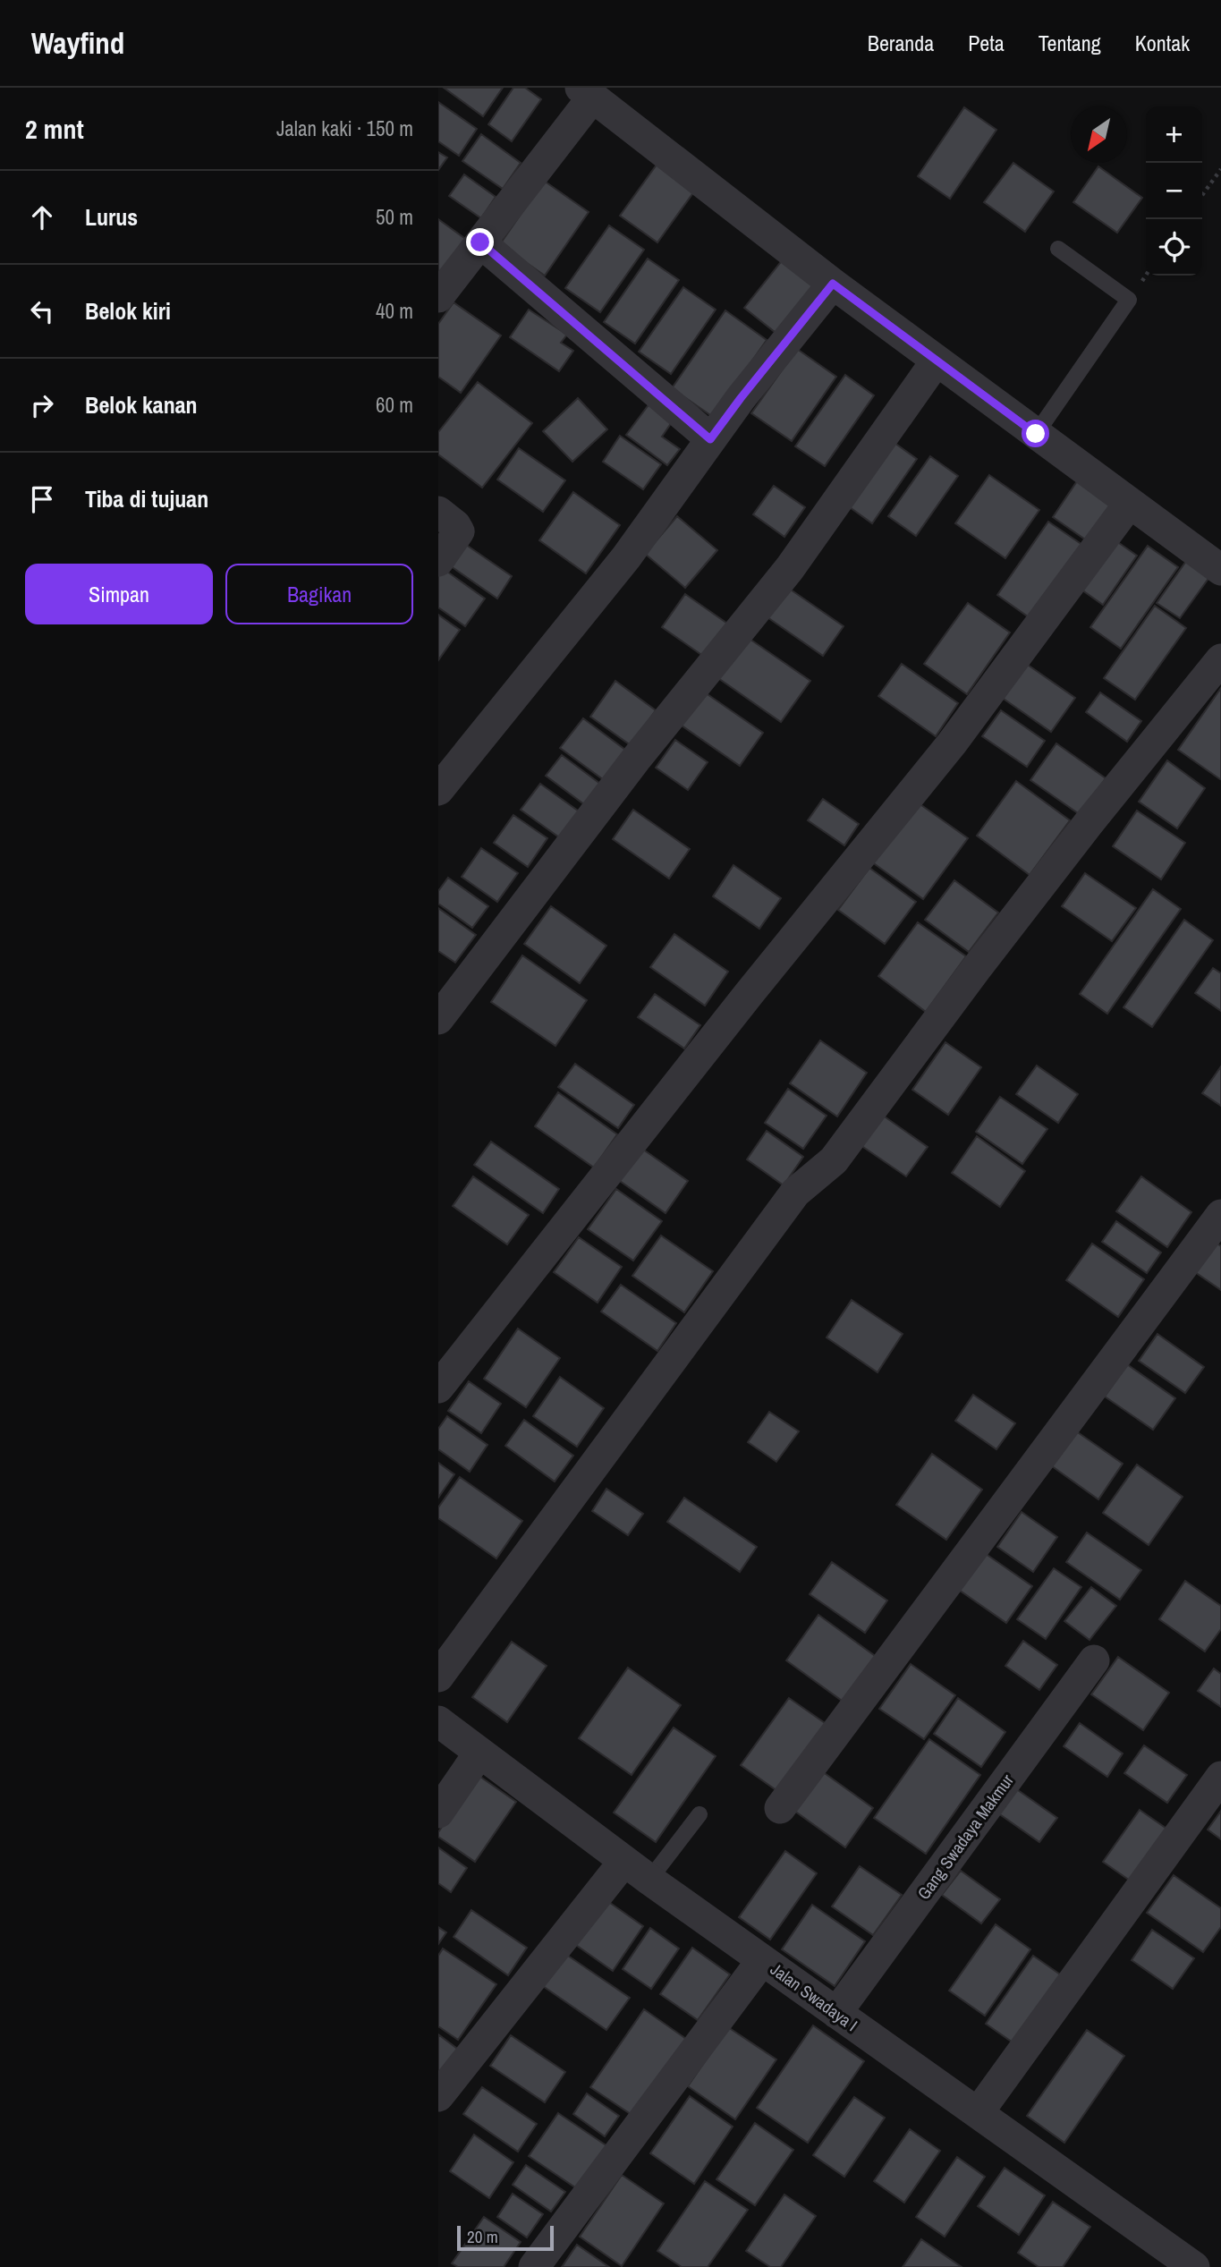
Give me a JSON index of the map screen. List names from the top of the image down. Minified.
{"streets":{"street":["Gang Swadaya Makmur","Jalan Swadaya I"]},"crossings":[["Gang Swadaya Makmur","Jalan Swadaya I"]],"scale_bar":"20 m","north":"bottom left","page":{"header":"Wayfind","nav":["Beranda","Peta","Tentang","Kontak"],"heading":["2 mnt","Jalan kaki · 150 m"],"map_buttons":["+","−"],"list":[["Lurus","50 m"],["Belok kiri","40 m"],["Belok kanan","60 m"],"Tiba di tujuan"],"buttons":["Simpan","Bagikan"],"scale":"20 m"}}
